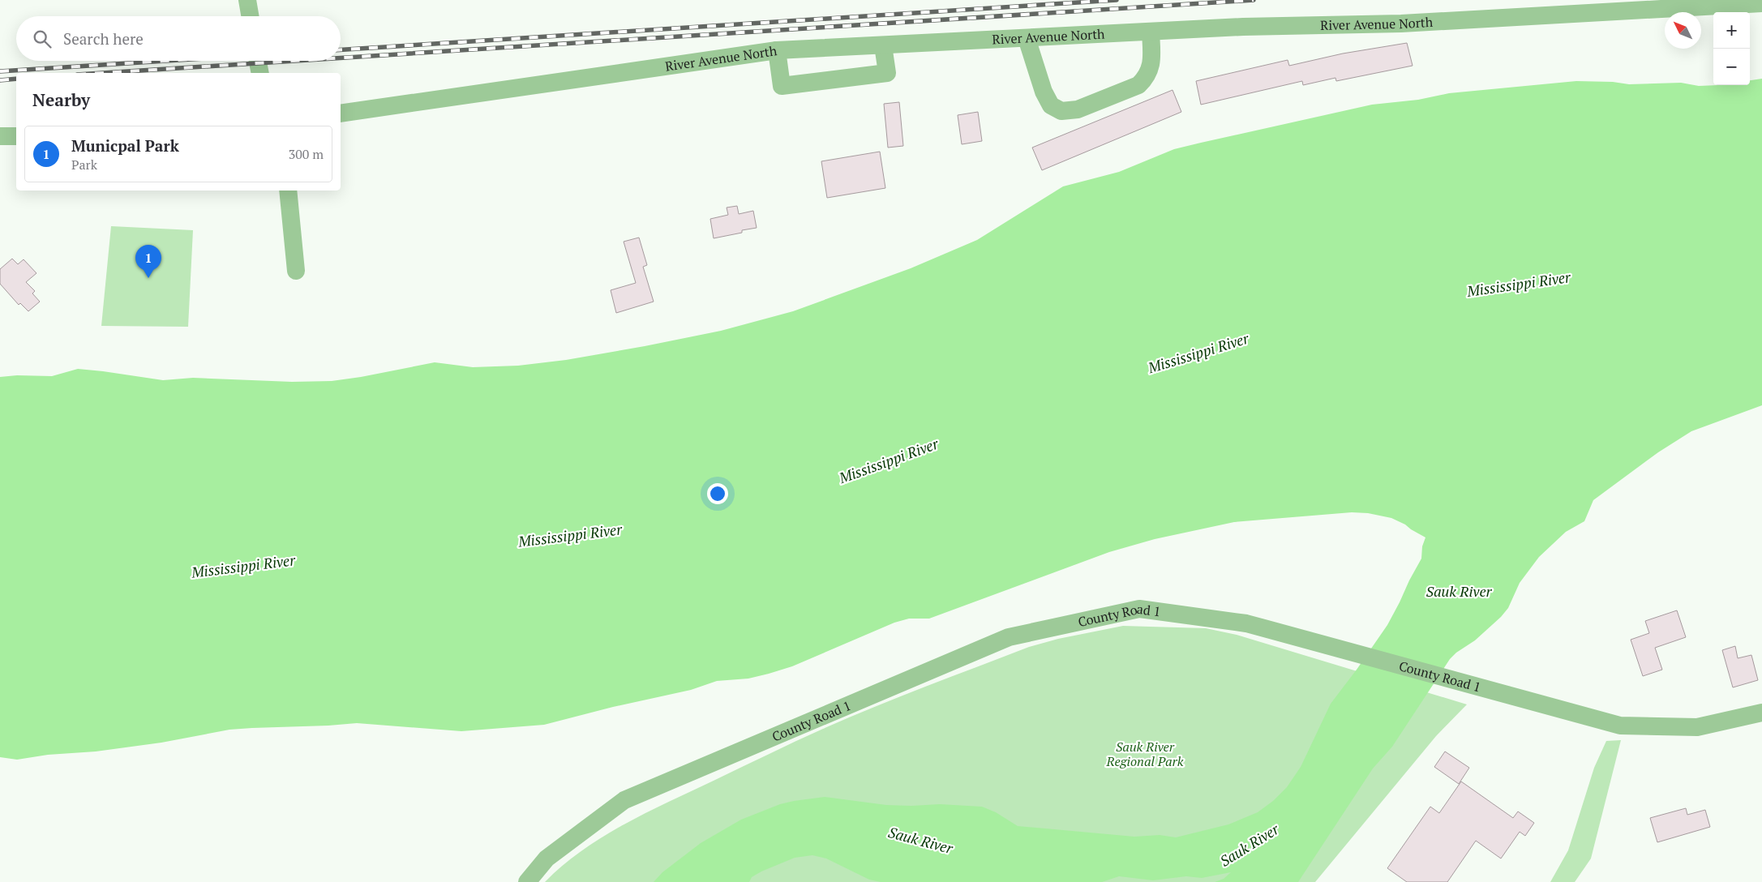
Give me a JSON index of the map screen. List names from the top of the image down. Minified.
{"streets":{"street":["River Avenue North","County Road 1"]},"water":["Mississippi River","Sauk River"],"parks":["Sauk River Regional Park"],"north":"top left","page":{"map_buttons":["+","−"],"search":"Search here","heading":"Nearby","list":[{"mark":"1","name":"Municpal Park","note":"Park","value":"300 m"}],"pins":"1"}}
